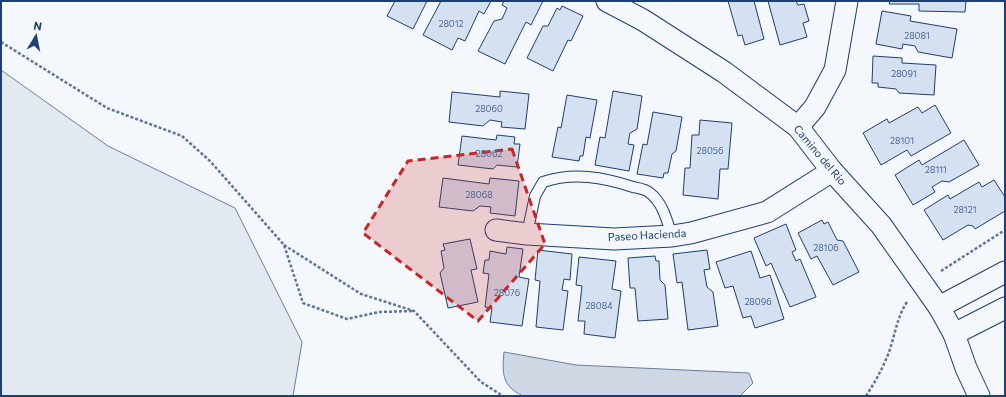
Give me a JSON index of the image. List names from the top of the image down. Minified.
{"streets":{"street":["Camino del Rio","Paseo Hacienda"]},"crossings":[["Camino del Rio","Paseo Hacienda"]],"house_numbers":["28012","28081","28091","28060","28101","28056","28062","28111","28068","28121","28106","28076","28096","28084"],"north":"top"}
